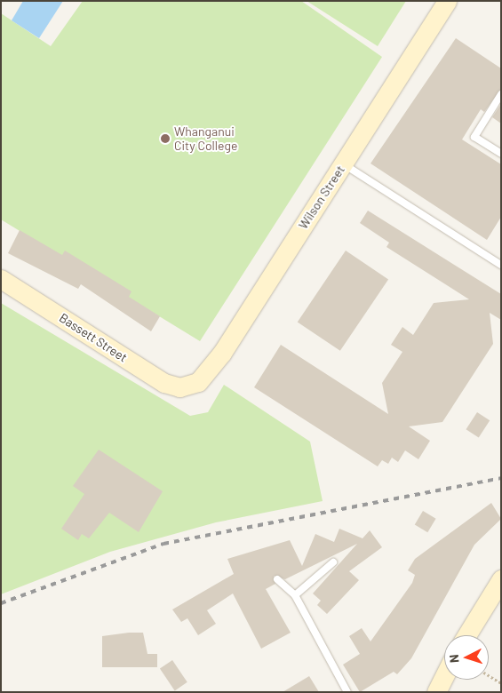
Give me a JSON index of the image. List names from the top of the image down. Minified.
{"streets":{"street":["Wilson Street","Bassett Street"]},"crossings":[["Wilson Street","Bassett Street"]],"places":["Whanganui City College"],"north":"left"}
